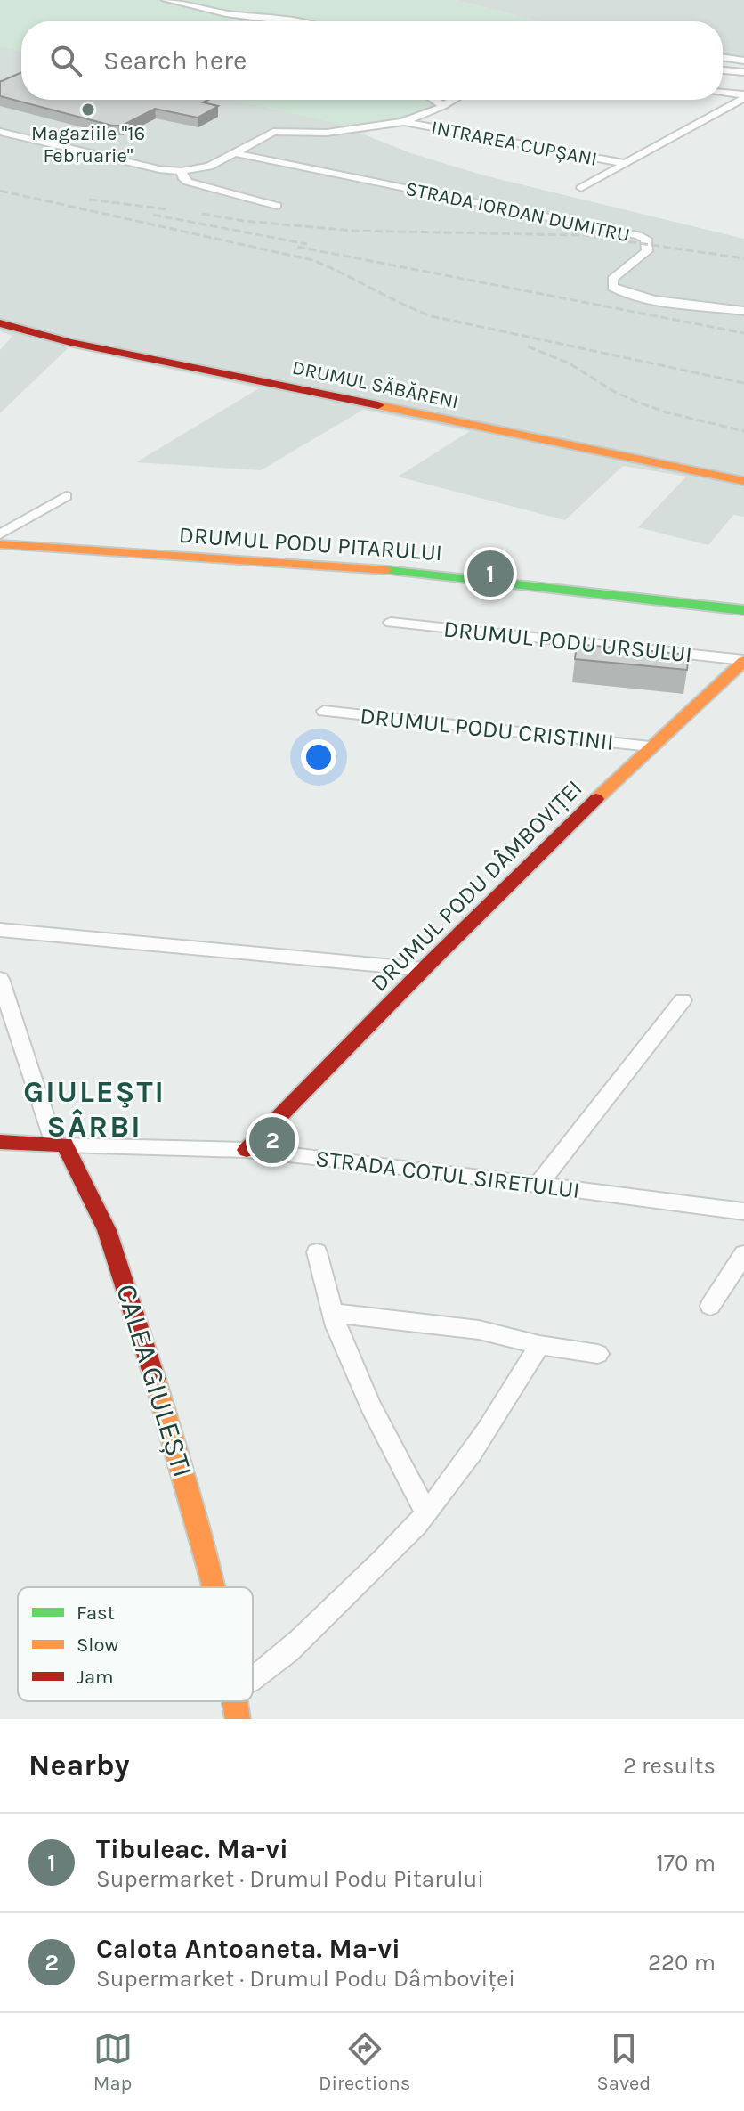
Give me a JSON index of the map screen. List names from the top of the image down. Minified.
{"streets":{"street":["INTRAREA CUPȘANI","STRADA IORDAN DUMITRU","DRUMUL SĂBĂRENI","DRUMUL PODU PITARULUI","DRUMUL PODU URSULUI","DRUMUL PODU CRISTINII","DRUMUL PODU DÂMBOVIȚEI","STRADA COTUL SIRETULUI","CALEA GIULEȘTI"]},"crossings":[["DRUMUL PODU URSULUI","DRUMUL PODU DÂMBOVIȚEI"],["DRUMUL PODU CRISTINII","DRUMUL PODU DÂMBOVIȚEI"],["DRUMUL PODU DÂMBOVIȚEI","STRADA COTUL SIRETULUI"],["STRADA COTUL SIRETULUI","CALEA GIULEȘTI"]],"districts":["GIULEŞTI SÂRBI"],"places":["Magaziile \"16 Februarie\""],"legend":["Fast","Slow","Jam"],"page":{"search":"Search here","pins":["1","2"],"heading":["Nearby","2 results"],"list":[{"mark":"1","name":"Tibuleac. Ma-vi","note":"Supermarket · Drumul Podu Pitarului","value":"170 m"},{"mark":"2","name":"Calota Antoaneta. Ma-vi","note":"Supermarket · Drumul Podu Dâmboviței","value":"220 m"}],"nav":["Map","Directions","Saved"]}}
